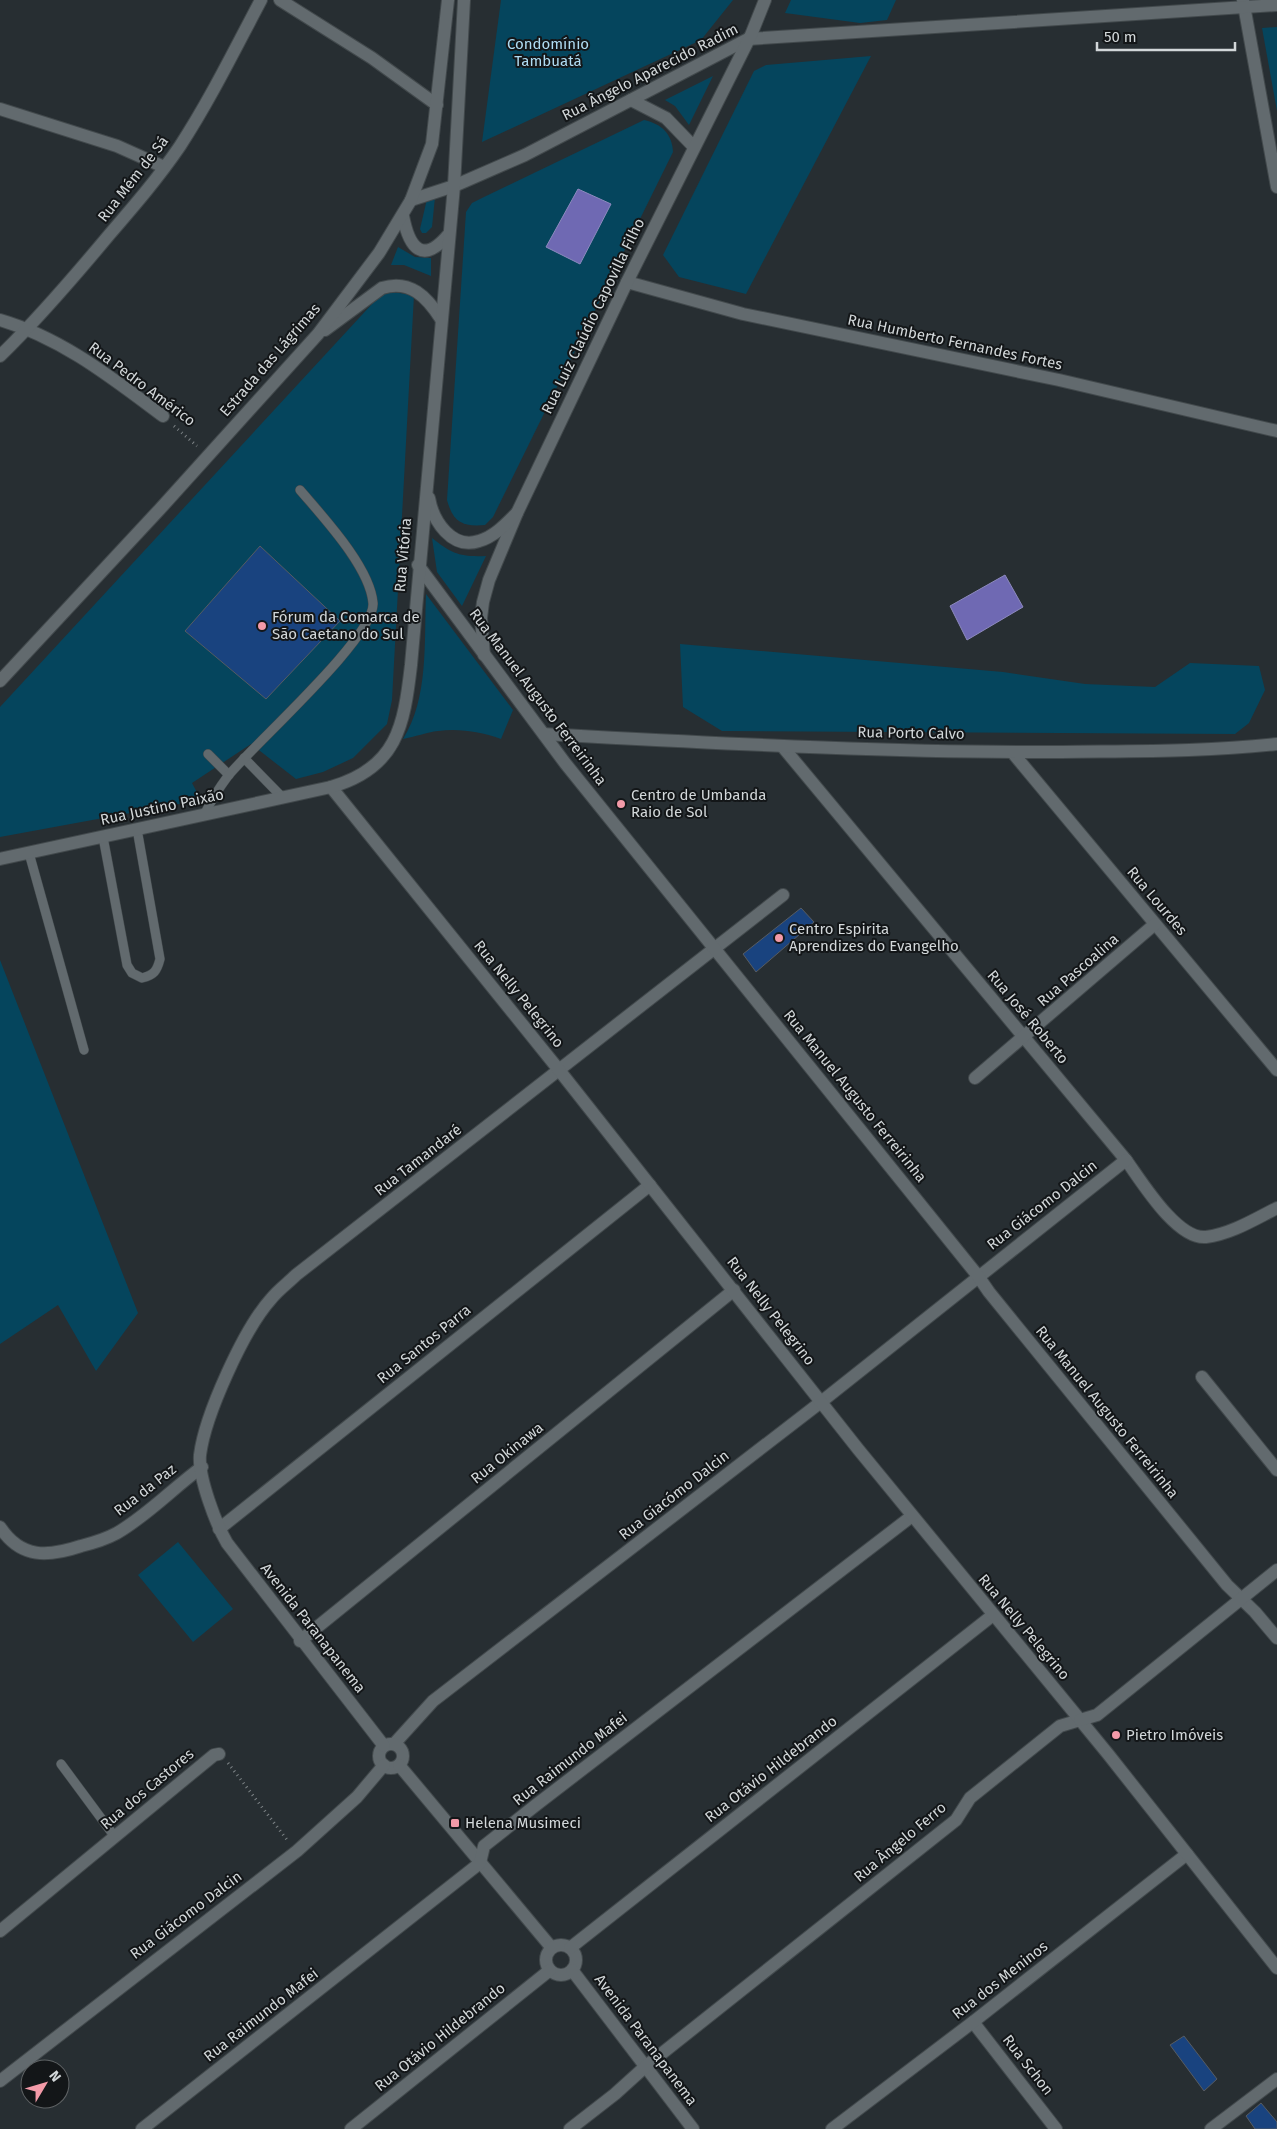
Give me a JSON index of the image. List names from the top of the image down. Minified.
{"streets":{"street":["Rua Ângelo Aparecido Radim","Rua Mém de Sá","Rua Luiz Claúdio Capovilla Filho","Rua Humberto Fernandes Fortes","Estrada das Lágrimas","Rua Pedro Américo","Rua Vitória","Rua Manuel Augusto Ferreirinha","Rua Porto Calvo","Rua Justino Paixão","Rua Lourdes","Rua Pascoalina","Rua Nelly Pelegrino","Rua José Roberto","Rua Tamandaré","Rua Giácomo Dalcin","Rua Santos Parra","Rua Okinawa","Rua da Paz","Rua Giacómo Dalcin","Avenida Paranapanema","Rua Raimundo Mafei","Rua Otávio Hildebrando","Rua dos Castores","Rua Ângelo Ferro","Rua dos Meninos","Rua Schon"]},"crossings":[["Rua Ângelo Aparecido Radim","Rua Luiz Claúdio Capovilla Filho"],["Rua Ângelo Aparecido Radim","Estrada das Lágrimas"],["Rua Mém de Sá","Rua Pedro Américo"],["Rua Luiz Claúdio Capovilla Filho","Rua Humberto Fernandes Fortes"],["Rua Luiz Claúdio Capovilla Filho","Rua Manuel Augusto Ferreirinha"],["Estrada das Lágrimas","Rua Pedro Américo"],["Rua Vitória","Rua Manuel Augusto Ferreirinha"],["Rua Vitória","Rua Justino Paixão"],["Rua Vitória","Rua Nelly Pelegrino"],["Rua Manuel Augusto Ferreirinha","Rua Porto Calvo"],["Rua Manuel Augusto Ferreirinha","Rua Tamandaré"],["Rua Manuel Augusto Ferreirinha","Rua Giácomo Dalcin"],["Rua Manuel Augusto Ferreirinha","Rua Giacómo Dalcin"],["Rua Manuel Augusto Ferreirinha","Rua Ângelo Ferro"],["Rua Porto Calvo","Rua Lourdes"],["Rua Porto Calvo","Rua José Roberto"],["Rua Justino Paixão","Rua Nelly Pelegrino"],["Rua Lourdes","Rua Pascoalina"],["Rua Pascoalina","Rua José Roberto"],["Rua Nelly Pelegrino","Rua Tamandaré"],["Rua Nelly Pelegrino","Rua Santos Parra"],["Rua Nelly Pelegrino","Rua Okinawa"],["Rua Nelly Pelegrino","Rua Giacómo Dalcin"],["Rua Nelly Pelegrino","Rua Raimundo Mafei"],["Rua Nelly Pelegrino","Rua Otávio Hildebrando"],["Rua Nelly Pelegrino","Rua Ângelo Ferro"],["Rua Nelly Pelegrino","Rua dos Meninos"],["Rua José Roberto","Rua Giácomo Dalcin"],["Rua Tamandaré","Rua Santos Parra"],["Rua Tamandaré","Rua da Paz"],["Rua Tamandaré","Avenida Paranapanema"],["Rua Giácomo Dalcin","Rua Giacómo Dalcin"],["Rua Giácomo Dalcin","Avenida Paranapanema"],["Rua Santos Parra","Avenida Paranapanema"],["Rua Okinawa","Avenida Paranapanema"],["Rua Giacómo Dalcin","Avenida Paranapanema"],["Avenida Paranapanema","Rua Otávio Hildebrando"],["Avenida Paranapanema","Rua Ângelo Ferro"],["Rua dos Meninos","Rua Schon"]],"parks":["Condomínio Tambuatá"],"places":{"other":["Fórum da Comarca de São Caetano do Sul","Centro de Umbanda Raio de Sol","Centro Espirita Aprendizes do Evangelho","Pietro Imóveis"],"transit":["Helena Musimeci"]},"scale_bar":"50 m","north":"top right"}
